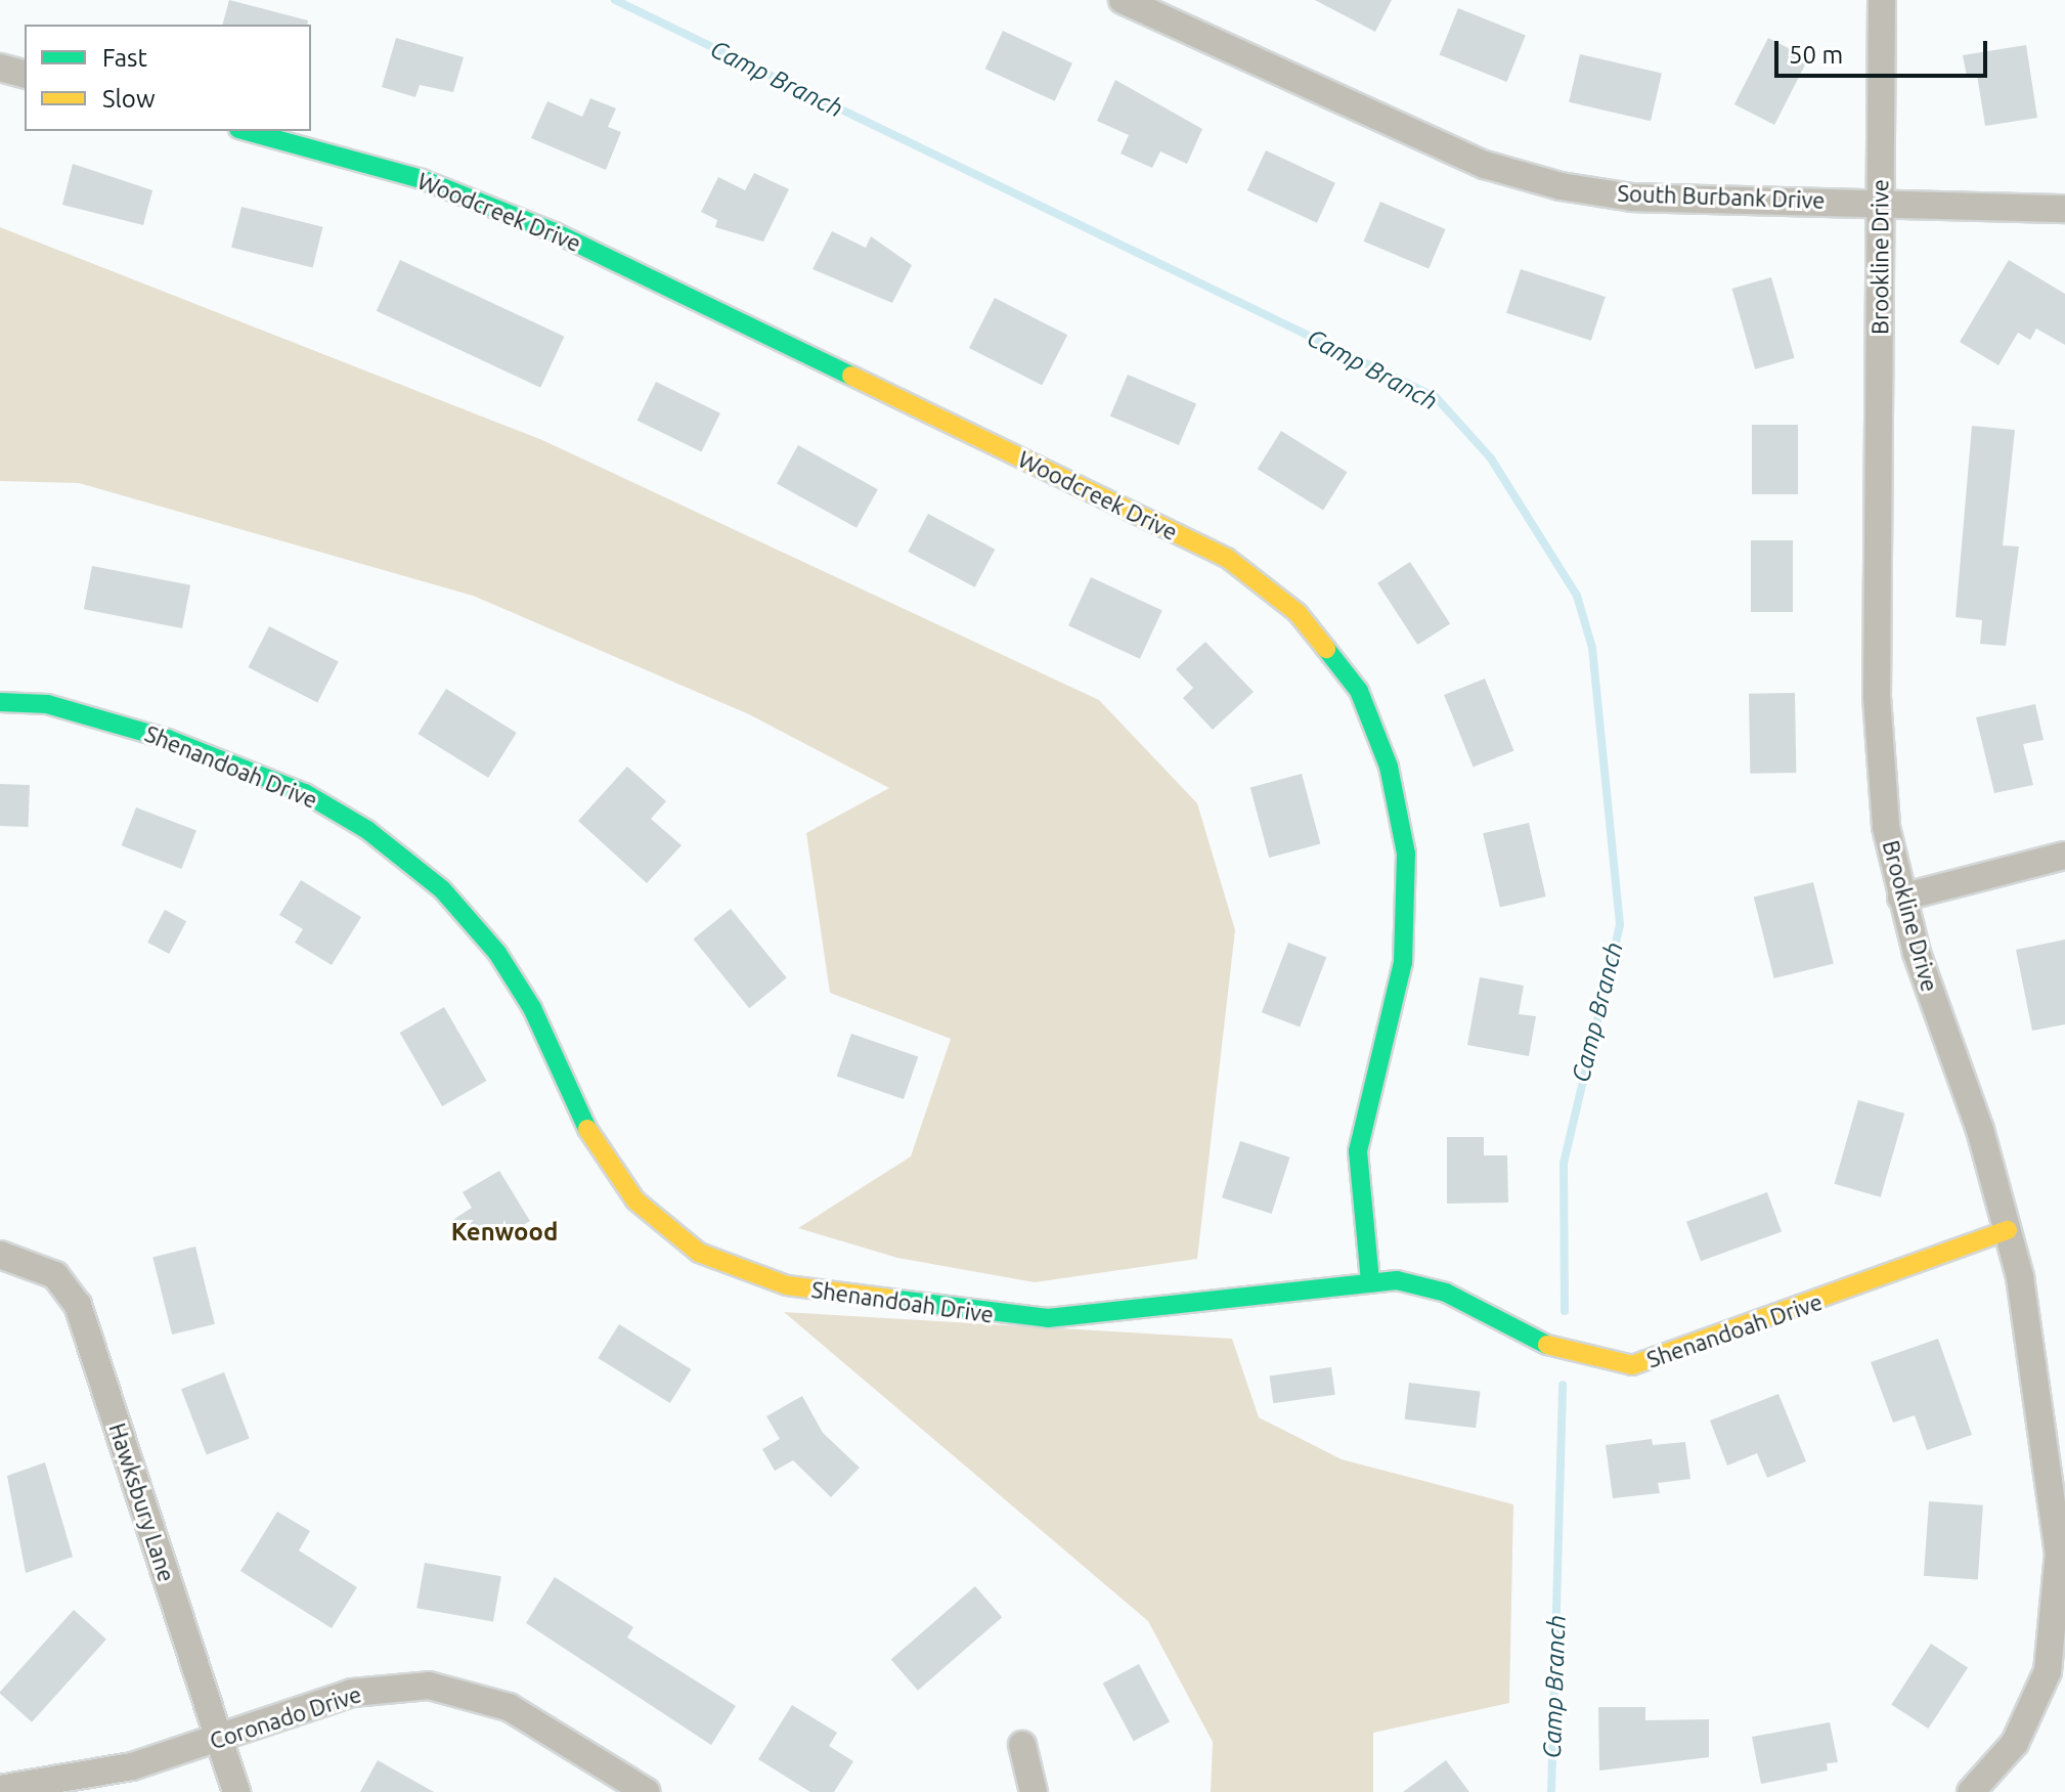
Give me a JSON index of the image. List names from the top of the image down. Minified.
{"streets":{"street":["South Burbank Drive","Woodcreek Drive","Brookline Drive","Shenandoah Drive","Hawksbury Lane","Coronado Drive"]},"crossings":[["South Burbank Drive","Brookline Drive"],["Woodcreek Drive","Shenandoah Drive"],["Brookline Drive","Shenandoah Drive"],["Hawksbury Lane","Coronado Drive"]],"districts":["Kenwood"],"water":["Camp Branch"],"legend":["Fast","Slow"],"scale_bar":"50 m"}
